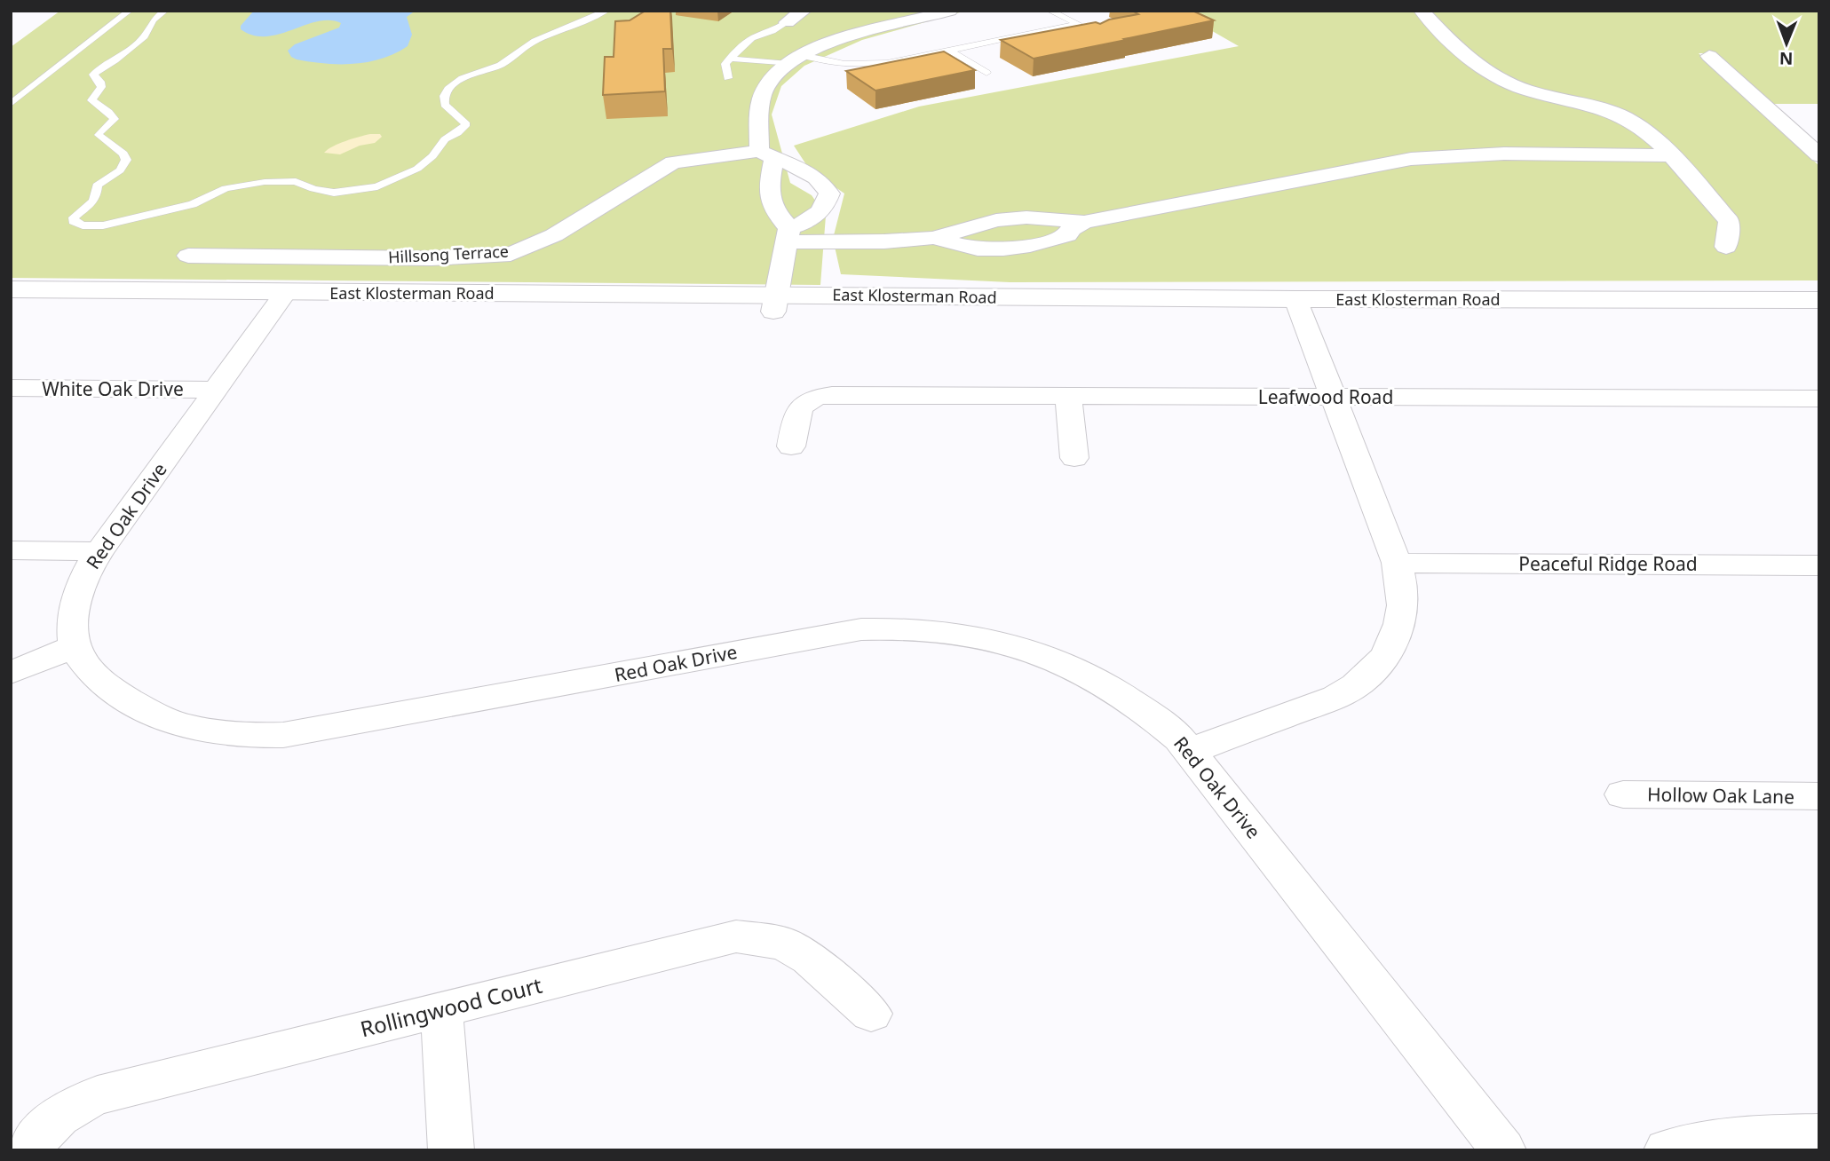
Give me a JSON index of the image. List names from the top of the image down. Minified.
{"streets":{"main road":["East Klosterman Road"],"street":["Hillsong Terrace","White Oak Drive","Leafwood Road","Red Oak Drive","Peaceful Ridge Road","Hollow Oak Lane","Rollingwood Court"]},"crossings":[["East Klosterman Road","Red Oak Drive"],["White Oak Drive","Red Oak Drive"]],"north":"bottom"}
